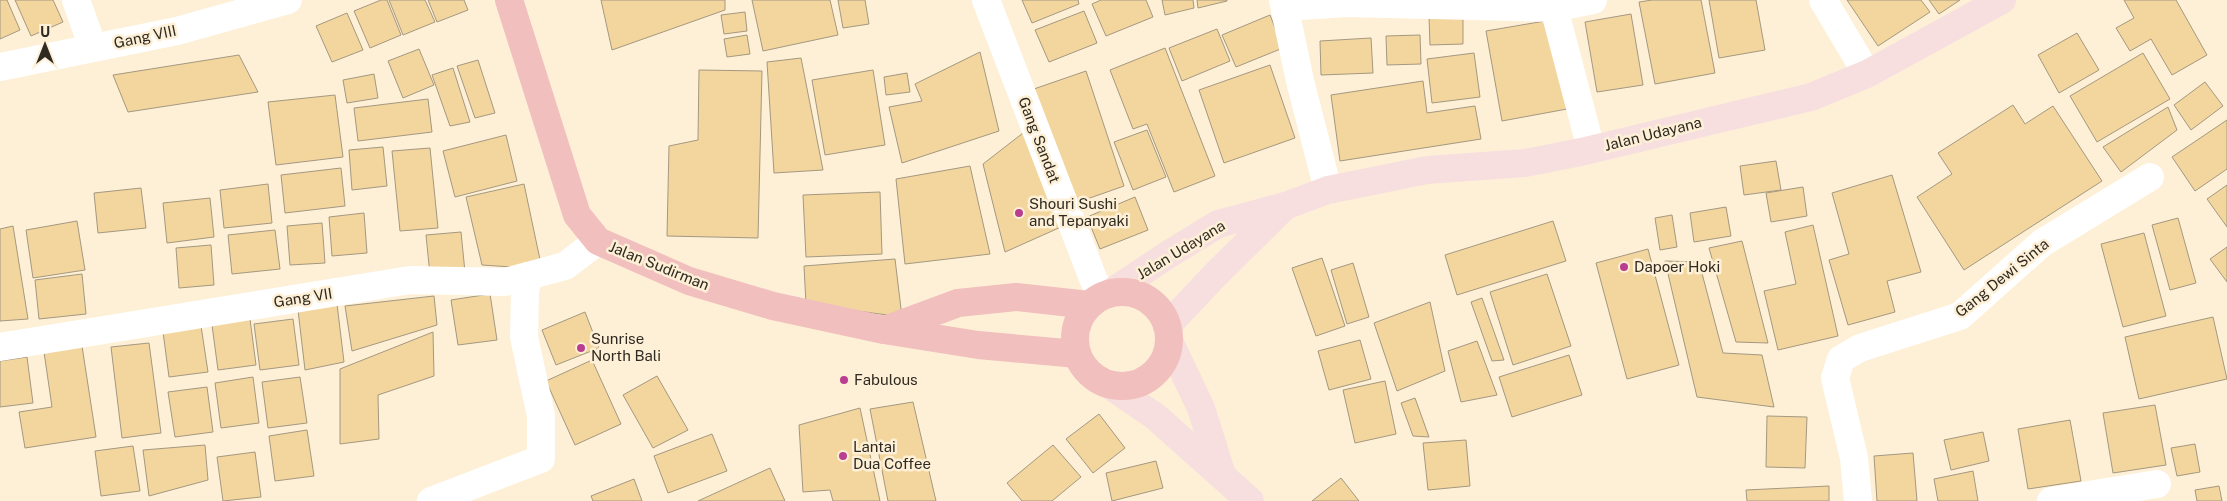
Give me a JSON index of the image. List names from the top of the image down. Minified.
{"streets":{"main road":["Jalan Sudirman"],"street":["Gang VIII","Jalan Udayana","Gang Sandat","Gang Dewi Sinta","Gang VII"]},"crossings":[["Jalan Udayana","Gang Sandat"],["Jalan Udayana","Jalan Sudirman"],["Gang Sandat","Jalan Sudirman"],["Jalan Sudirman","Gang VII"]],"places":["Shouri Sushi and Tepanyaki","Dapoer Hoki","Sunrise North Bali","Fabulous","Lantai Dua Coffee"],"north":"top"}
